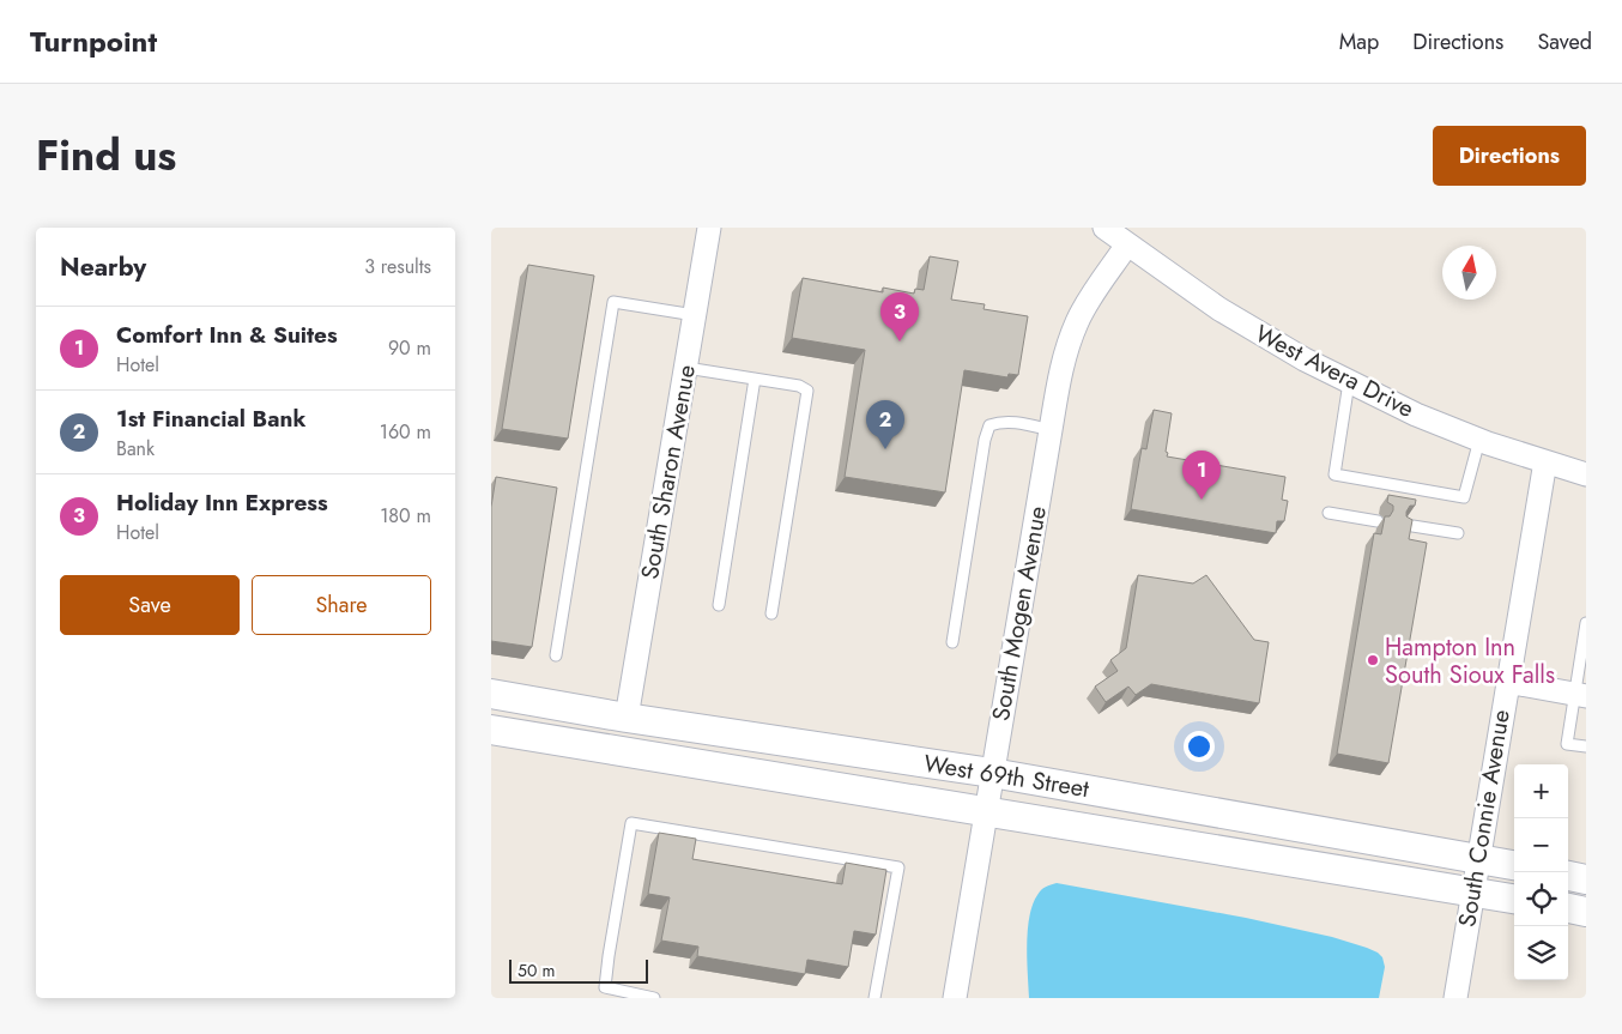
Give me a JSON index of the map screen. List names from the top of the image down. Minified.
{"streets":{"street":["West Avera Drive","South Sharon Avenue","South Mogen Avenue","West 69th Street","South Connie Avenue"]},"crossings":[["West Avera Drive","South Mogen Avenue"],["West Avera Drive","South Connie Avenue"],["South Sharon Avenue","West 69th Street"],["South Mogen Avenue","West 69th Street"],["West 69th Street","South Connie Avenue"]],"places":["Hampton Inn South Sioux Falls"],"scale_bar":"50 m","north":"top","page":{"header":"Turnpoint","nav":["Map","Directions","Saved"],"title":"Find us","buttons":["Directions",["Save","Share"]],"heading":["Nearby","3 results"],"pins":["3","2","1"],"list":[{"mark":"1","name":"Comfort Inn & Suites","note":"Hotel","value":"90 m"},{"mark":"2","name":"1st Financial Bank","note":"Bank","value":"160 m"},{"mark":"3","name":"Holiday Inn Express","note":"Hotel","value":"180 m"}],"map_buttons":["+","−"],"scale":"50 m"}}
